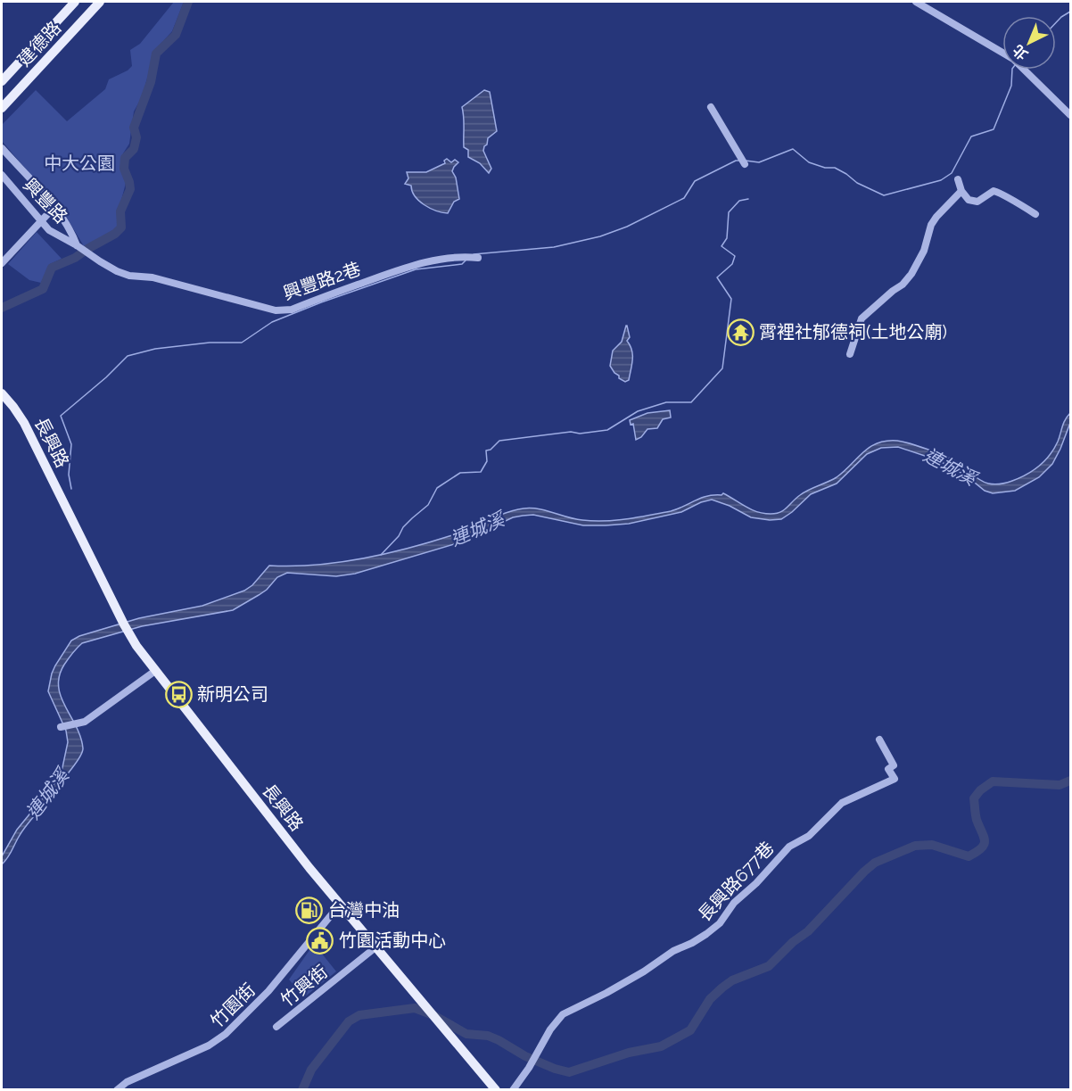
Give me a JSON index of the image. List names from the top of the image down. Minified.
{"streets":{"main road":["建德路","長興路"],"street":["興豐路","興豐路2巷","長興路677巷","竹興街","竹園街"]},"crossings":[["興豐路","興豐路2巷"],["長興路","竹興街"],["長興路","竹園街"]],"water":["連城溪"],"parks":["中大公園"],"places":{"temple":["霄裡社郁德祠(土地公廟)"],"bus stop":["新明公司"],"fuel station":["台灣中油"],"public building":["竹園活動中心"]},"north":"bottom left"}
